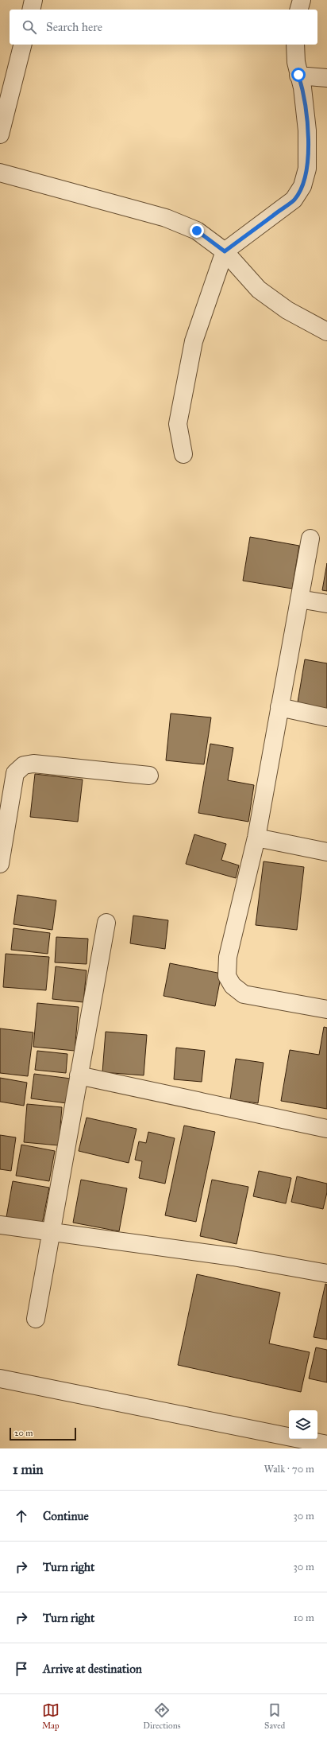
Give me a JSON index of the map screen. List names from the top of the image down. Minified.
{"scale_bar":"20 m","page":{"search":"Search here","scale":"20 m","heading":["1 min","Walk · 70 m"],"list":[["Continue","30 m"],["Turn right","30 m"],["Turn right","10 m"],"Arrive at destination"],"nav":["Map","Directions","Saved"]}}
